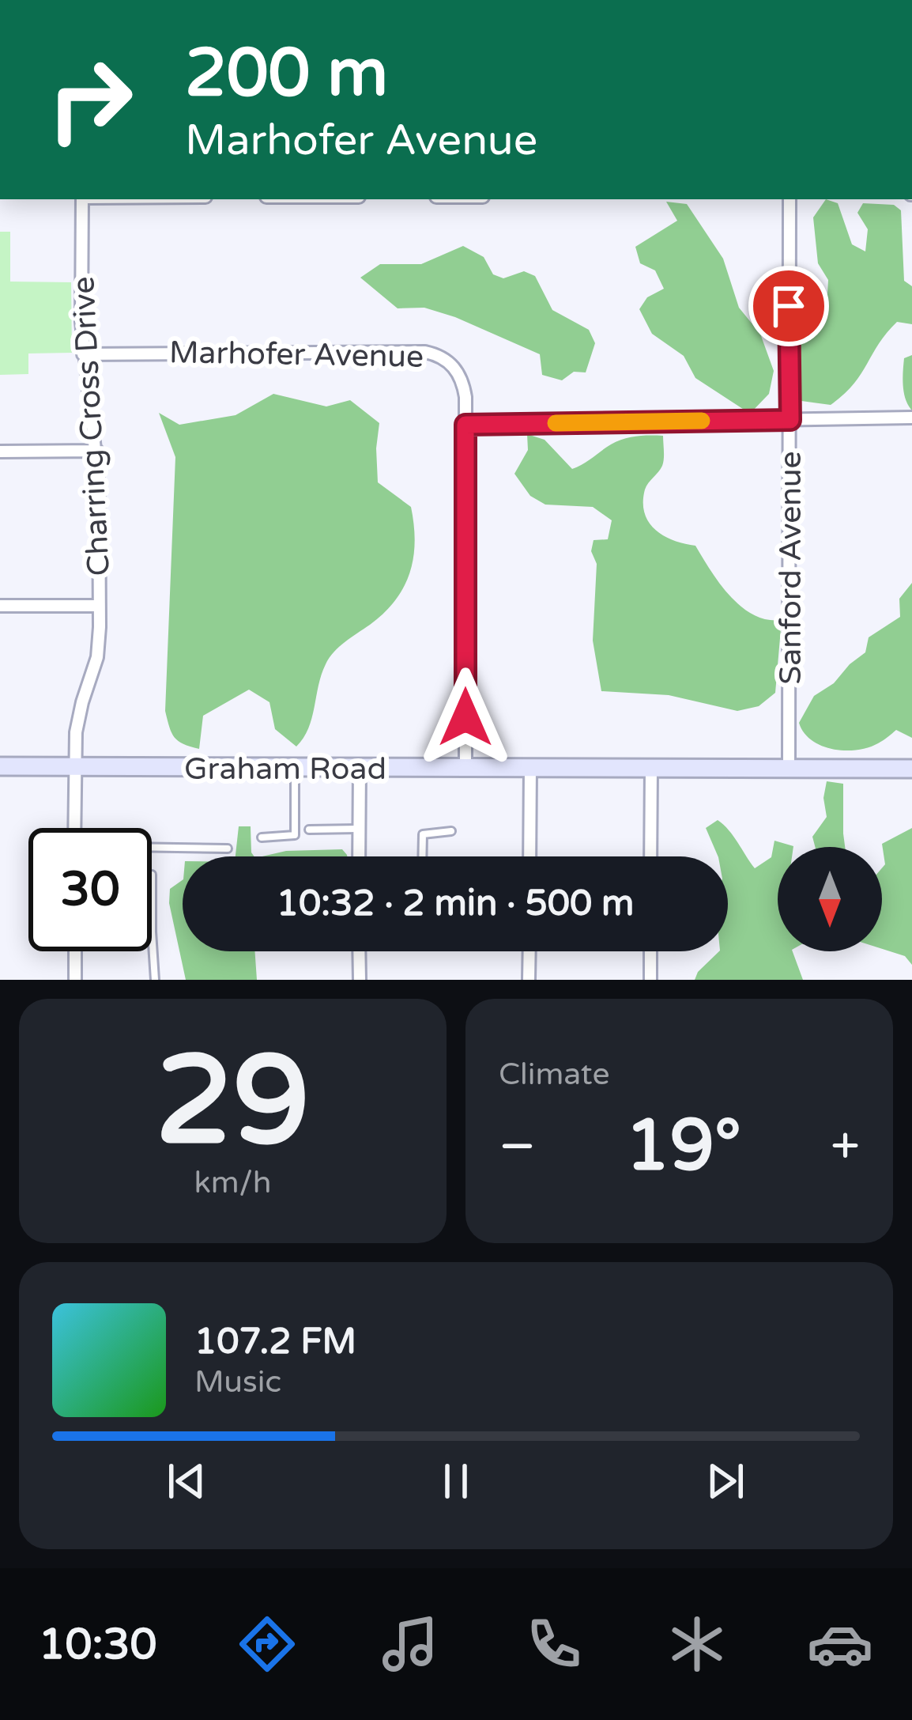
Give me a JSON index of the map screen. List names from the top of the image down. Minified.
{"streets":{"main road":["Graham Road"],"street":["Marhofer Avenue","Charring Cross Drive","Sanford Avenue"]},"crossings":[["Marhofer Avenue","Charring Cross Drive"],["Charring Cross Drive","Graham Road"],["Sanford Avenue","Graham Road"]],"north":"bottom","page":{"turn":["200 m","Marhofer Avenue"],"limit":"30","trip":"10:32 · 2 min · 500 m","tile":[["29","km/h"],"Climate"],"heat":["−","19°","+"],"song":["107.2 FM","Music"],"tabs":"10:30"}}
